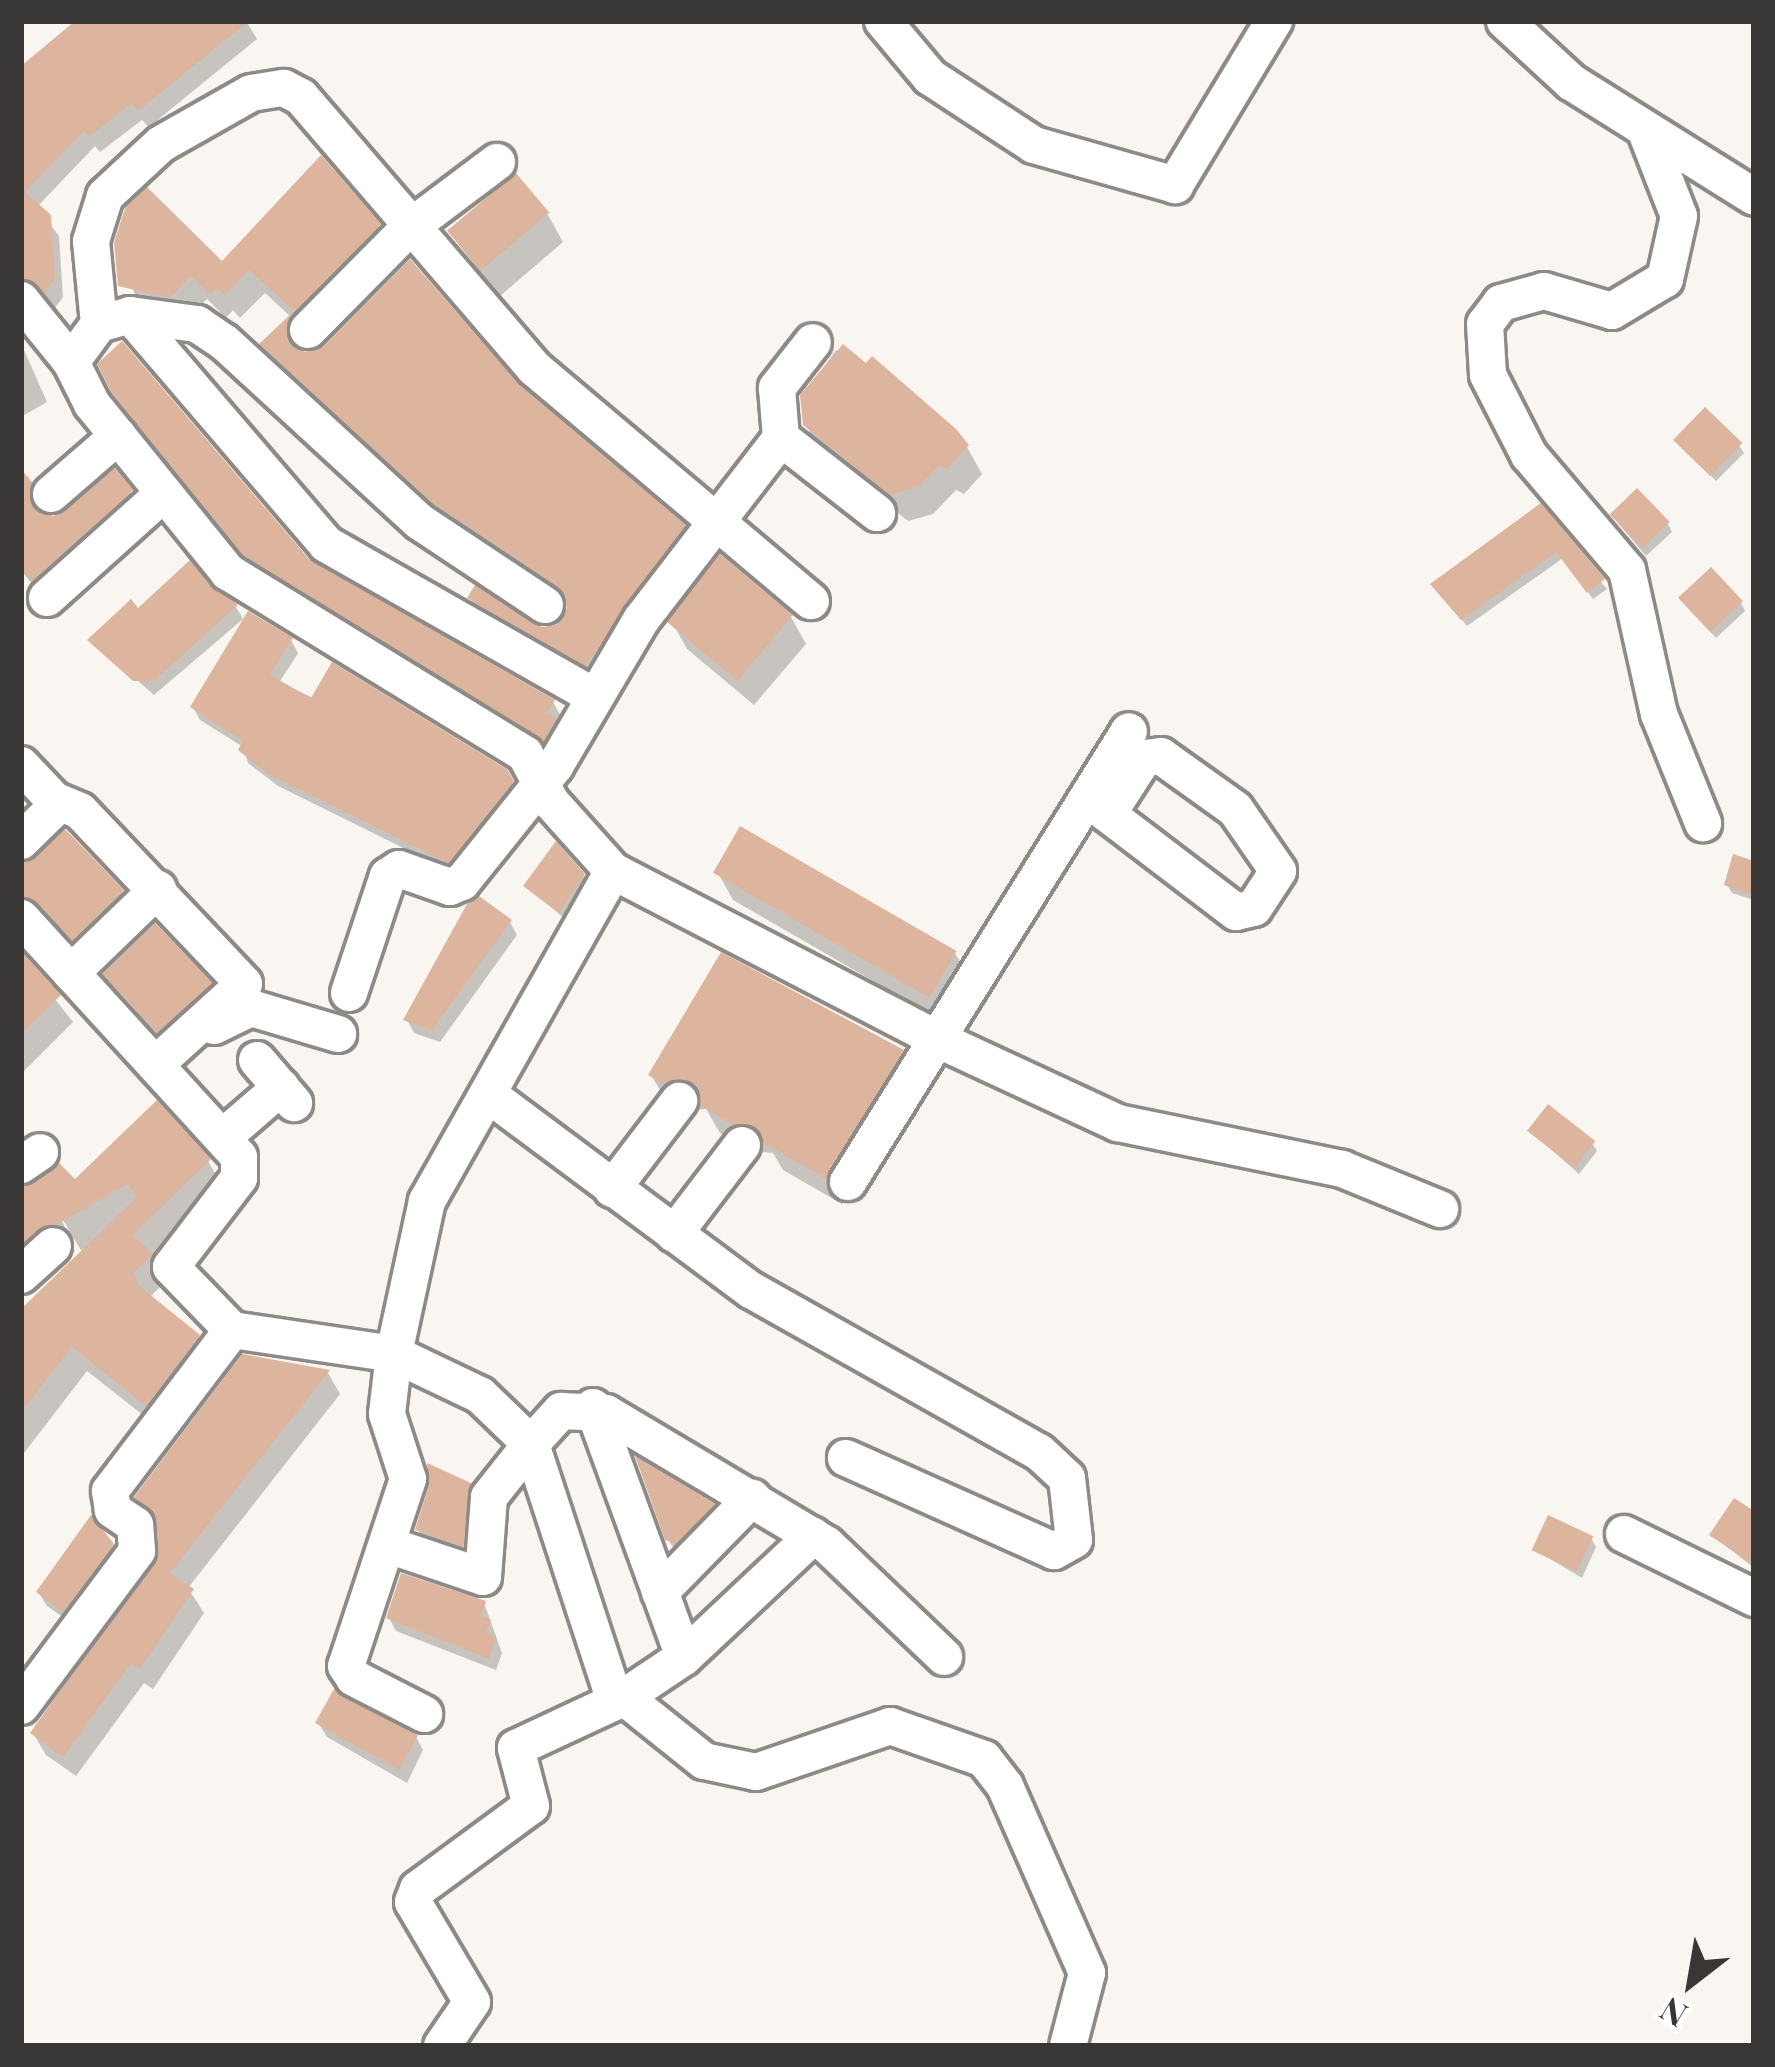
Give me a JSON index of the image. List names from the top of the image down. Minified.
{"north":"bottom left"}
